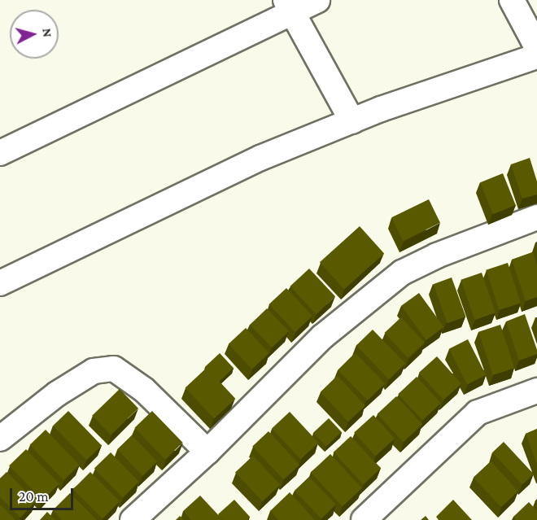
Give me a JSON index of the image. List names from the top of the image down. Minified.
{"scale_bar":"20 m","north":"right"}
